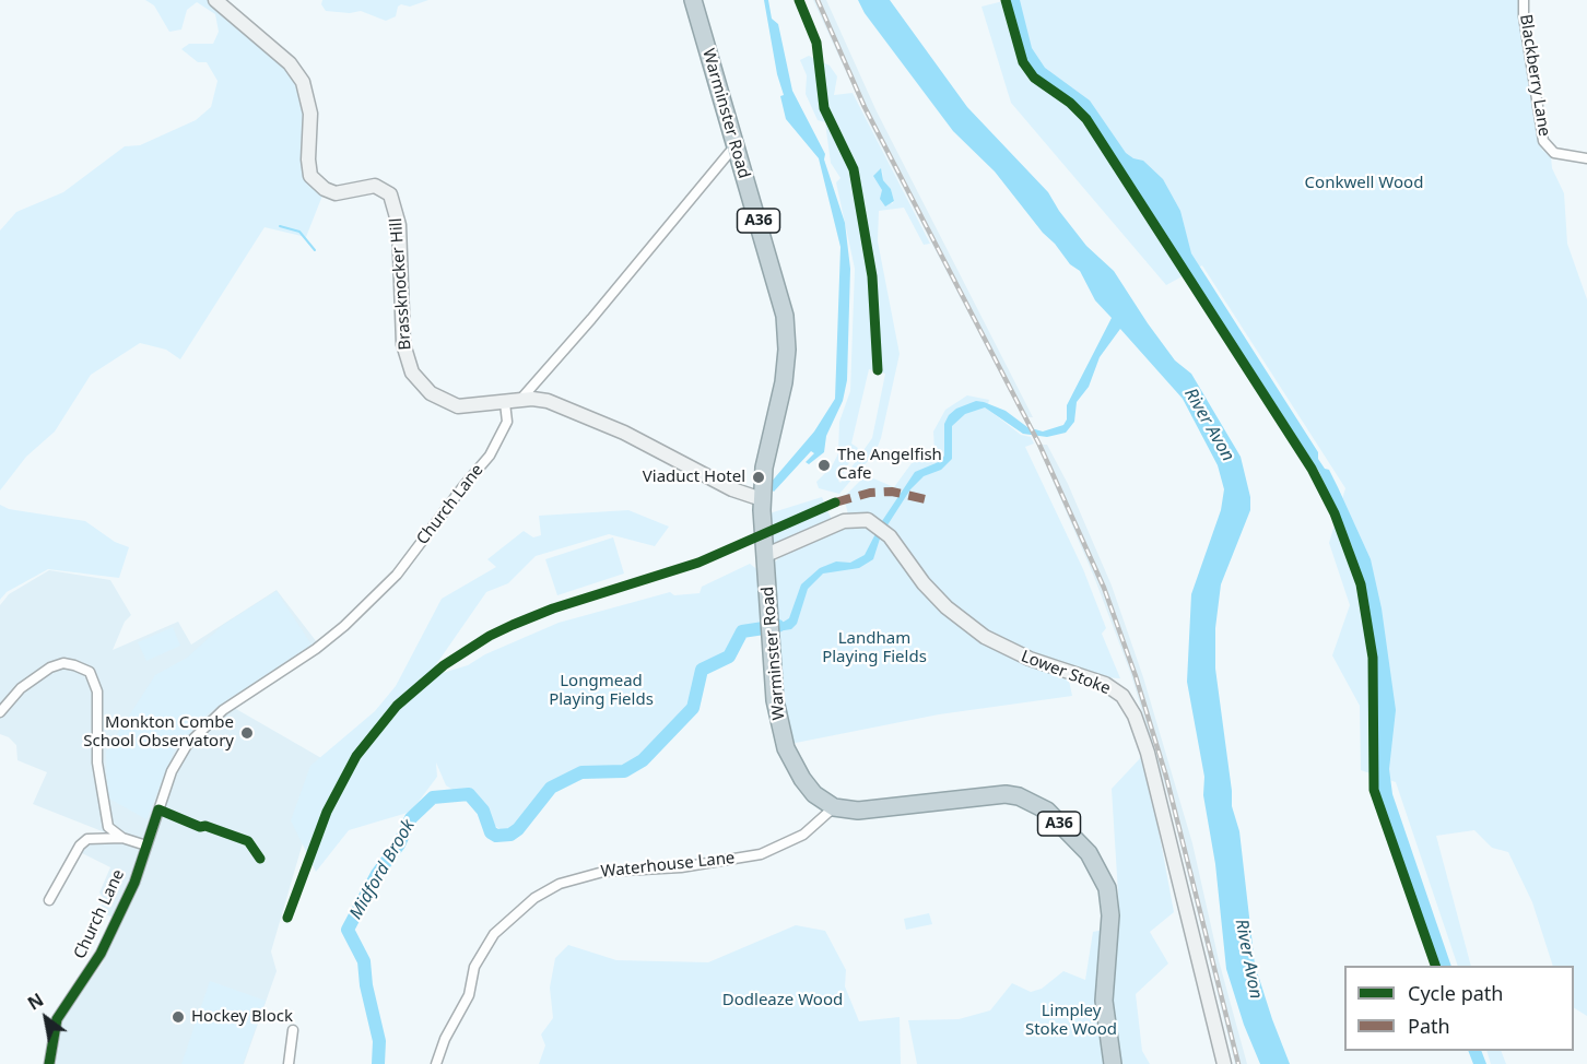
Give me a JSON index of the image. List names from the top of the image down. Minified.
{"streets":{"highway":["Warminster Road","A36"],"street":["Blackberry Lane","Brassknocker Hill","Church Lane","Lower Stoke","Waterhouse Lane"]},"crossings":[["Warminster Road","A36"],["Warminster Road","Brassknocker Hill"],["Warminster Road","Lower Stoke"],["Warminster Road","Waterhouse Lane"],["A36","Waterhouse Lane"],["Brassknocker Hill","Church Lane"]],"water":["River Avon","Midford Brook"],"parks":["Conkwell Wood","Landham Playing Fields","Longmead Playing Fields","Dodleaze Wood","Limpley Stoke Wood"],"places":["The Angelfish Cafe","Viaduct Hotel","Monkton Combe School Observatory","Hockey Block"],"legend":["Cycle path","Path"],"north":"top left"}
